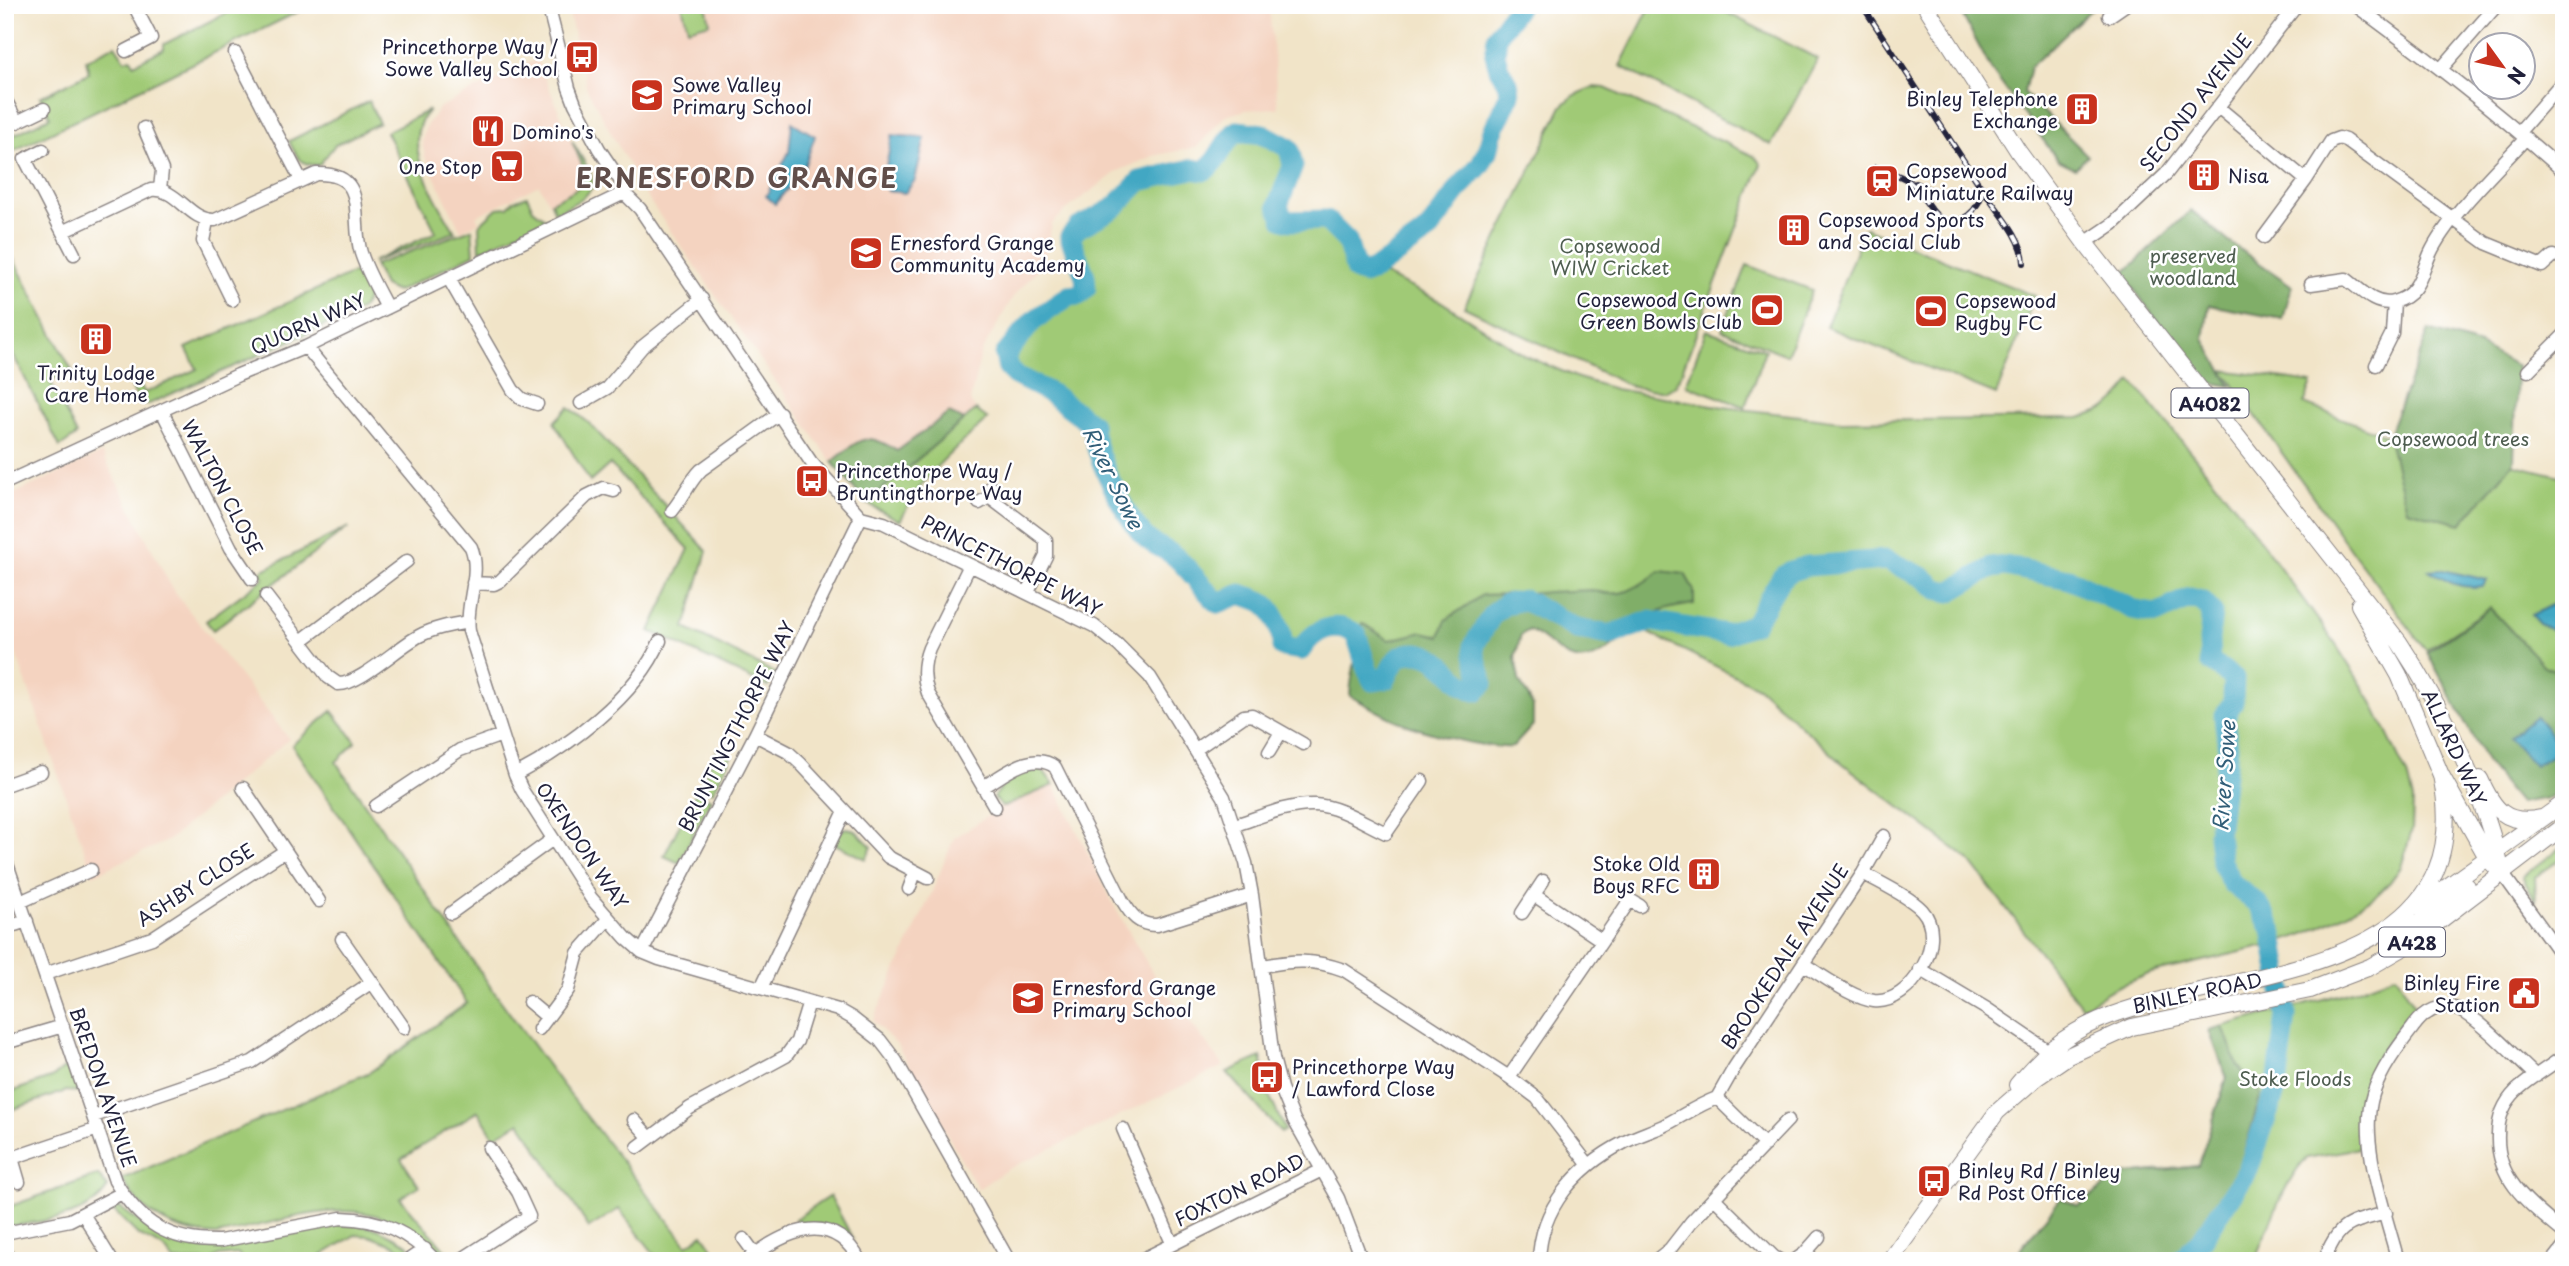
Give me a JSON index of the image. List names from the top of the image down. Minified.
{"streets":{"main road":["A4082","ALLARD WAY","A428","BINLEY ROAD"],"street":["SECOND AVENUE","QUORN WAY","WALTON CLOSE","PRINCETHORPE WAY","BRUNTINGTHORPE WAY","OXENDON WAY","ASHBY CLOSE","BROOKEDALE AVENUE","BREDON AVENUE","FOXTON ROAD"]},"crossings":[["SECOND AVENUE","ALLARD WAY"],["QUORN WAY","WALTON CLOSE"],["QUORN WAY","PRINCETHORPE WAY"],["QUORN WAY","OXENDON WAY"],["PRINCETHORPE WAY","BRUNTINGTHORPE WAY"],["PRINCETHORPE WAY","FOXTON ROAD"],["BRUNTINGTHORPE WAY","OXENDON WAY"],["ALLARD WAY","A428"],["ALLARD WAY","BINLEY ROAD"],["ASHBY CLOSE","BREDON AVENUE"],["A428","BINLEY ROAD"]],"districts":["ERNESFORD GRANGE"],"water":["River Sowe"],"parks":["Copsewood WIW Cricket","preserved woodland","Copsewood trees","Stoke Floods"],"places":{"bus stop":["Princethorpe Way / Sowe Valley School","Princethorpe Way / Bruntingthorpe Way","Princethorpe Way / Lawford Close","Binley Rd / Binley Rd Post Office"],"school or university":["Sowe Valley Primary School","Ernesford Grange Community Academy","Ernesford Grange Primary School"],"building":["Binley Telephone Exchange","Nisa","Copsewood Sports and Social Club","Trinity Lodge Care Home","Stoke Old Boys RFC"],"restaurant":["Domino's"],"supermarket":["One Stop"],"station":["Copsewood Miniature Railway"],"sports":["Copsewood Crown Green Bowls Club","Copsewood Rugby FC"],"public building":["Binley Fire Station"]},"north":"bottom right"}
